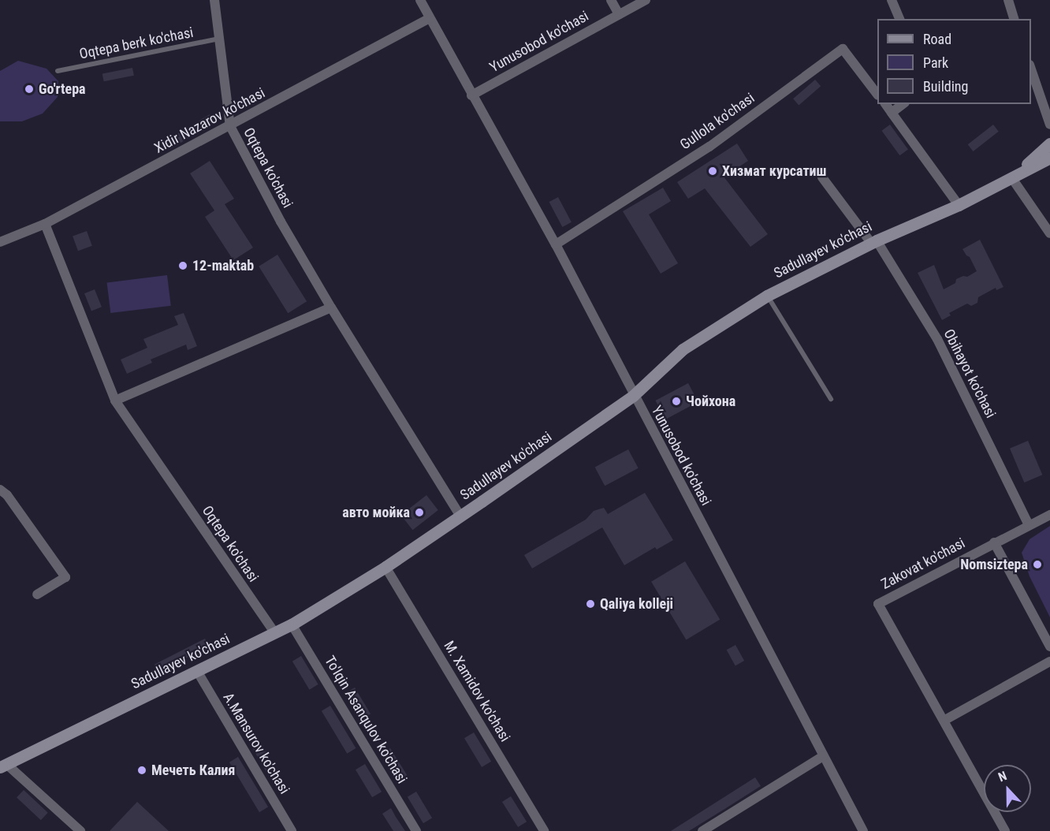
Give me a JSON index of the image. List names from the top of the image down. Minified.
{"streets":{"main road":["Sadullayev ko'chasi"],"street":["Yunusobod ko'chasi","Xidir Nazarov ko'chasi","Gullola ko'chasi","Oqtepa ko'chasi","Obihayot ko'chasi","Zakovat ko'chasi","M. Xamidov ko'chasi","To'lqin Asanqulov ko'chasi","A.Mansurov ko'chasi"],"lane":["Oqtepa berk ko'chasi"]},"crossings":[["Yunusobod ko'chasi","Xidir Nazarov ko'chasi"],["Yunusobod ko'chasi","Gullola ko'chasi"],["Yunusobod ko'chasi","Sadullayev ko'chasi"],["Oqtepa berk ko'chasi","Oqtepa ko'chasi"],["Xidir Nazarov ko'chasi","Oqtepa ko'chasi"],["Oqtepa ko'chasi","Sadullayev ko'chasi"],["Sadullayev ko'chasi","Obihayot ko'chasi"],["Sadullayev ko'chasi","M. Xamidov ko'chasi"],["Sadullayev ko'chasi","To'lqin Asanqulov ko'chasi"],["Sadullayev ko'chasi","A.Mansurov ko'chasi"],["Obihayot ko'chasi","Zakovat ko'chasi"]],"places":["Go'rtepa","Хизмат курсатиш","12-maktab","Чойхона","авто мойка","Nomsiztepa","Qaliya kolleji","Мечеть Калия"],"legend":["Road","Park","Building"],"north":"top"}
